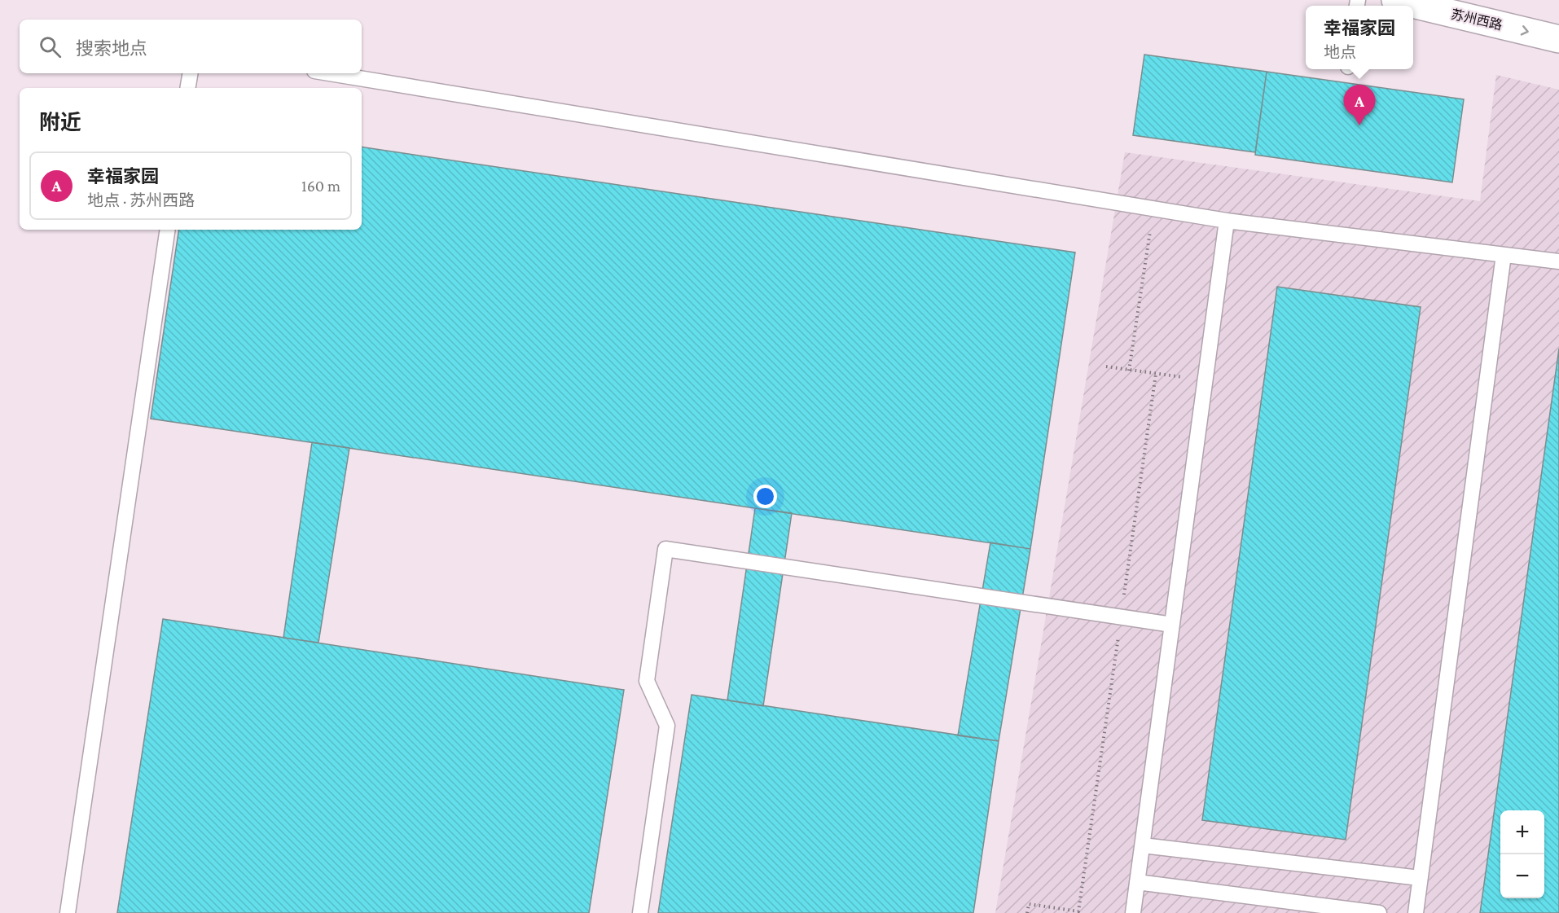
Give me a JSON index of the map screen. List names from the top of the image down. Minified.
{"streets":{"main road":["苏州西路"]},"one_way":["苏州西路"],"page":{"popup":["幸福家园","地点"],"search":"搜索地点","pins":"A","heading":"附近","list":[{"mark":"A","name":"幸福家园","note":"地点 · 苏州西路","value":"160 m"}],"map_buttons":["+","−"]}}
